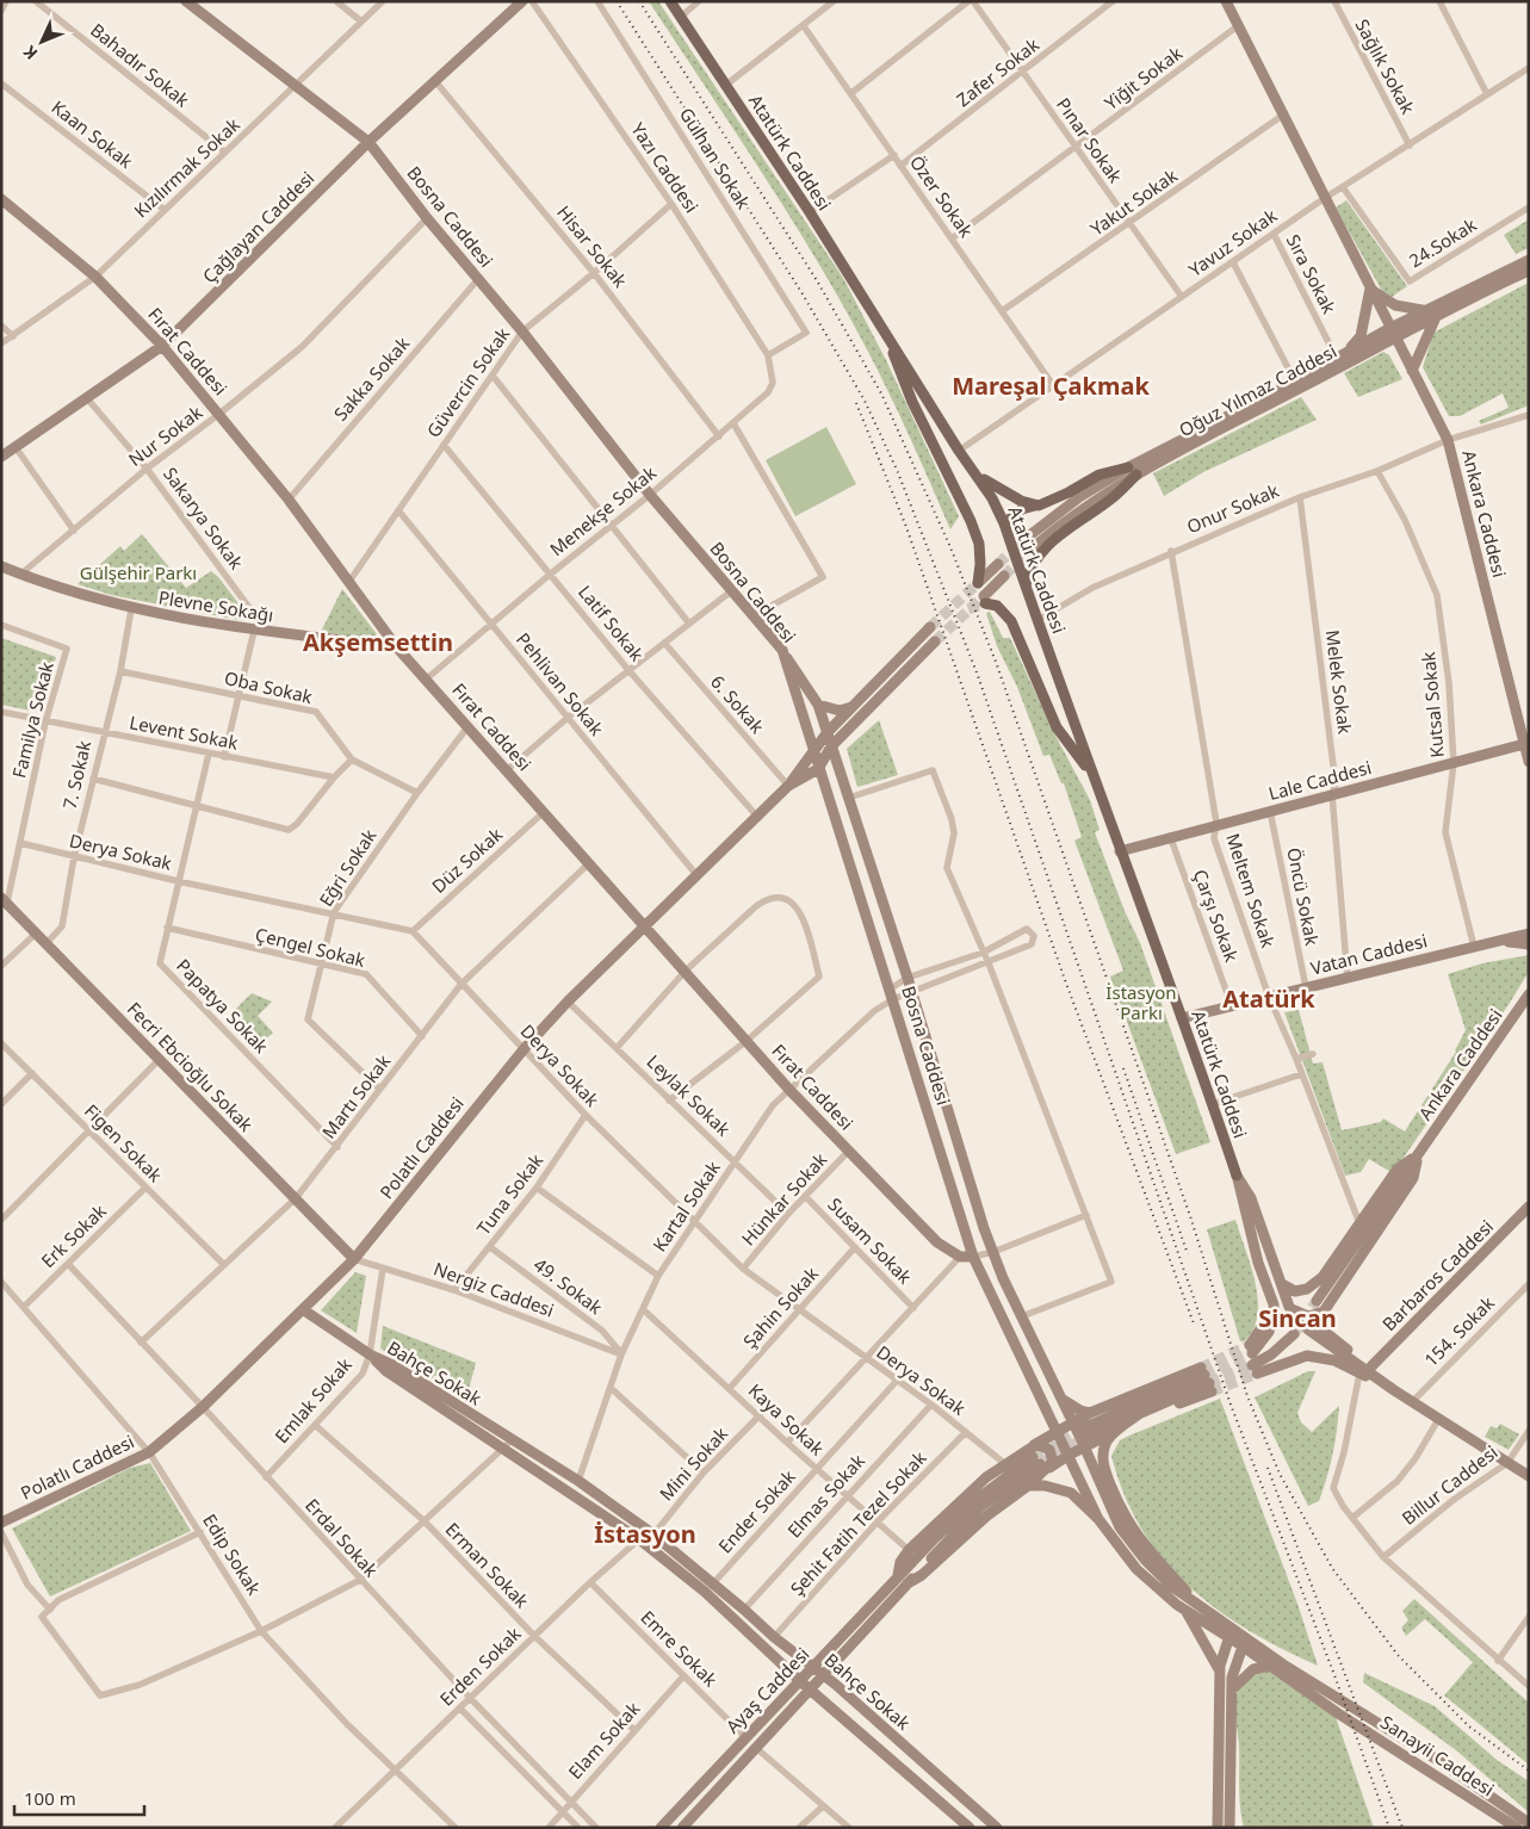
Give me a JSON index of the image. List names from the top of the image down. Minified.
{"streets":{"main road":["Atatürk Caddesi"],"street":["Bahadır Sokak","Sağlık Sokak","Zafer Sokak","Yiğit Sokak","Kaan Sokak","Pınar Sokak","Gülhan Sokak","Kızılırmak Sokak","Yazı Caddesi","Özer Sokak","Yakut Sokak","Bosna Caddesi","Çağlayan Caddesi","Yavuz Sokak","24.Sokak","Hisar Sokak","Sıra Sokak","Fırat Caddesi","Sakka Sokak","Güvercin Sokak","Oğuz Yılmaz Caddesi","Nur Sokak","Onur Sokak","Menekşe Sokak","Ankara Caddesi","Sakarya Sokak","Plevne Sokağı","Latif Sokak","Melek Sokak","Pehlivan Sokak","Oba Sokak","6. Sokak","Kutsal Sokak","Familya Sokak","Levent Sokak","7. Sokak","Lale Caddesi","Derya Sokak","Düz Sokak","Eğri Sokak","Meltem Sokak","Öncü Sokak","Çarşı Sokak","Çengel Sokak","Vatan Caddesi","Papatya Sokak","Fecri Ebcioğlu Sokak","Leylak Sokak","Martı Sokak","Figen Sokak","Polatlı Caddesi","Tuna Sokak","Hünkar Sokak","Kartal Sokak","Erk Sokak","Susam Sokak","Barbaros Caddesi","49. Sokak","Nergiz Caddesi","Şahin Sokak","154. Sokak","Bahçe Sokak","Emlak Sokak","Kaya Sokak","Mini Sokak","Billur Caddesi","Elmas Sokak","Ender Sokak","Şehit Fatih Tezel Sokak","Erdal Sokak","Edip Sokak","Erman Sokak","Emre Sokak","Erden Sokak","Ayaş Caddesi","Elam Sokak","Sanayii Caddesi"]},"crossings":[["Bahadır Sokak","Kızılırmak Sokak"],["Sağlık Sokak","Yavuz Sokak"],["Zafer Sokak","Pınar Sokak"],["Zafer Sokak","Özer Sokak"],["Yiğit Sokak","Pınar Sokak"],["Yiğit Sokak","Özer Sokak"],["Yiğit Sokak","Ankara Caddesi"],["Kaan Sokak","Kızılırmak Sokak"],["Pınar Sokak","Yakut Sokak"],["Pınar Sokak","Yavuz Sokak"],["Atatürk Caddesi","Yavuz Sokak"],["Atatürk Caddesi","Onur Sokak"],["Atatürk Caddesi","Lale Caddesi"],["Atatürk Caddesi","Vatan Caddesi"],["Gülhan Sokak","Yazı Caddesi"],["Gülhan Sokak","Menekşe Sokak"],["Kızılırmak Sokak","Bosna Caddesi"],["Kızılırmak Sokak","Fırat Caddesi"],["Yazı Caddesi","Güvercin Sokak"],["Yazı Caddesi","Menekşe Sokak"],["Özer Sokak","Yakut Sokak"],["Özer Sokak","Yavuz Sokak"],["Yakut Sokak","Ankara Caddesi"],["Bosna Caddesi","Çağlayan Caddesi"],["Bosna Caddesi","Sakka Sokak"],["Bosna Caddesi","Güvercin Sokak"],["Bosna Caddesi","Nur Sokak"],["Bosna Caddesi","Menekşe Sokak"],["Bosna Caddesi","Polatlı Caddesi"],["Bosna Caddesi","Kartal Sokak"],["Çağlayan Caddesi","Hisar Sokak"],["Çağlayan Caddesi","Fırat Caddesi"],["Çağlayan Caddesi","Sakarya Sokak"],["Yavuz Sokak","24.Sokak"],["Yavuz Sokak","Sıra Sokak"],["Yavuz Sokak","Ankara Caddesi"],["Hisar Sokak","Güvercin Sokak"],["Hisar Sokak","Menekşe Sokak"],["Sıra Sokak","Oğuz Yılmaz Caddesi"],["Fırat Caddesi","Sakka Sokak"],["Fırat Caddesi","Güvercin Sokak"],["Fırat Caddesi","Nur Sokak"],["Fırat Caddesi","Menekşe Sokak"],["Fırat Caddesi","Plevne Sokağı"],["Fırat Caddesi","Düz Sokak"],["Fırat Caddesi","Eğri Sokak"],["Fırat Caddesi","Martı Sokak"],["Fırat Caddesi","Polatlı Caddesi"],["Fırat Caddesi","Hünkar Sokak"],["Fırat Caddesi","Kartal Sokak"],["Güvercin Sokak","Latif Sokak"],["Güvercin Sokak","Pehlivan Sokak"],["Oğuz Yılmaz Caddesi","Ankara Caddesi"],["Nur Sokak","Sakarya Sokak"],["Nur Sokak","Plevne Sokağı"],["Onur Sokak","Ankara Caddesi"],["Onur Sokak","Melek Sokak"],["Onur Sokak","Kutsal Sokak"],["Onur Sokak","Meltem Sokak"],["Menekşe Sokak","Latif Sokak"],["Menekşe Sokak","Pehlivan Sokak"],["Ankara Caddesi","Lale Caddesi"],["Sakarya Sokak","Plevne Sokağı"],["Plevne Sokağı","7. Sokak"],["Latif Sokak","Polatlı Caddesi"],["Melek Sokak","Lale Caddesi"],["Melek Sokak","Vatan Caddesi"],["Pehlivan Sokak","Polatlı Caddesi"],["Oba Sokak","7. Sokak"],["Oba Sokak","Eğri Sokak"],["6. Sokak","Polatlı Caddesi"],["Kutsal Sokak","Lale Caddesi"],["Kutsal Sokak","Vatan Caddesi"],["Familya Sokak","Levent Sokak"],["Familya Sokak","Derya Sokak"],["Familya Sokak","Fecri Ebcioğlu Sokak"],["Levent Sokak","7. Sokak"],["Levent Sokak","Papatya Sokak"],["7. Sokak","Derya Sokak"],["7. Sokak","Fecri Ebcioğlu Sokak"],["Lale Caddesi","Meltem Sokak"],["Lale Caddesi","Öncü Sokak"],["Lale Caddesi","Çarşı Sokak"],["Derya Sokak","Düz Sokak"],["Derya Sokak","Eğri Sokak"],["Derya Sokak","Papatya Sokak"],["Derya Sokak","Martı Sokak"],["Derya Sokak","Polatlı Caddesi"],["Derya Sokak","Tuna Sokak"],["Derya Sokak","Hünkar Sokak"],["Derya Sokak","Kartal Sokak"],["Derya Sokak","Şahin Sokak"],["Derya Sokak","Elmas Sokak"],["Derya Sokak","Ender Sokak"],["Derya Sokak","Şehit Fatih Tezel Sokak"],["Eğri Sokak","Çengel Sokak"],["Eğri Sokak","Martı Sokak"],["Meltem Sokak","Vatan Caddesi"],["Öncü Sokak","Vatan Caddesi"],["Çarşı Sokak","Vatan Caddesi"],["Çengel Sokak","Papatya Sokak"],["Çengel Sokak","Martı Sokak"],["Papatya Sokak","Martı Sokak"],["Fecri Ebcioğlu Sokak","Martı Sokak"],["Fecri Ebcioğlu Sokak","Polatlı Caddesi"],["Fecri Ebcioğlu Sokak","Nergiz Caddesi"],["Leylak Sokak","Polatlı Caddesi"],["Leylak Sokak","Hünkar Sokak"],["Leylak Sokak","Kartal Sokak"],["Martı Sokak","Figen Sokak"],["Martı Sokak","Erdal Sokak"],["Figen Sokak","Erk Sokak"],["Polatlı Caddesi","Nergiz Caddesi"],["Polatlı Caddesi","Erdal Sokak"],["Polatlı Caddesi","Edip Sokak"],["Tuna Sokak","49. Sokak"],["Tuna Sokak","Nergiz Caddesi"],["Hünkar Sokak","Susam Sokak"],["Kartal Sokak","49. Sokak"],["Kartal Sokak","Nergiz Caddesi"],["Kartal Sokak","Bahçe Sokak"],["Kartal Sokak","Kaya Sokak"],["Erk Sokak","Erdal Sokak"],["Erk Sokak","Edip Sokak"],["Susam Sokak","Şahin Sokak"],["49. Sokak","Nergiz Caddesi"],["Nergiz Caddesi","Emlak Sokak"],["Şahin Sokak","Kaya Sokak"],["Bahçe Sokak","Emlak Sokak"],["Bahçe Sokak","Mini Sokak"],["Bahçe Sokak","Elmas Sokak"],["Bahçe Sokak","Ender Sokak"],["Bahçe Sokak","Şehit Fatih Tezel Sokak"],["Bahçe Sokak","Erden Sokak"],["Bahçe Sokak","Ayaş Caddesi"],["Emlak Sokak","Erdal Sokak"],["Emlak Sokak","Erman Sokak"],["Kaya Sokak","Mini Sokak"],["Kaya Sokak","Elmas Sokak"],["Kaya Sokak","Ender Sokak"],["Kaya Sokak","Şehit Fatih Tezel Sokak"],["Mini Sokak","Erden Sokak"],["Erdal Sokak","Erden Sokak"],["Erdal Sokak","Elam Sokak"],["Edip Sokak","Erden Sokak"],["Erman Sokak","Erden Sokak"],["Erman Sokak","Elam Sokak"],["Emre Sokak","Erden Sokak"],["Emre Sokak","Ayaş Caddesi"],["Emre Sokak","Elam Sokak"]],"districts":["Mareşal Çakmak","Akşemsettin","Atatürk","Sincan","İstasyon"],"parks":["Gülşehir Parkı","İstasyon Parkı"],"scale_bar":"100 m","north":"bottom left"}
